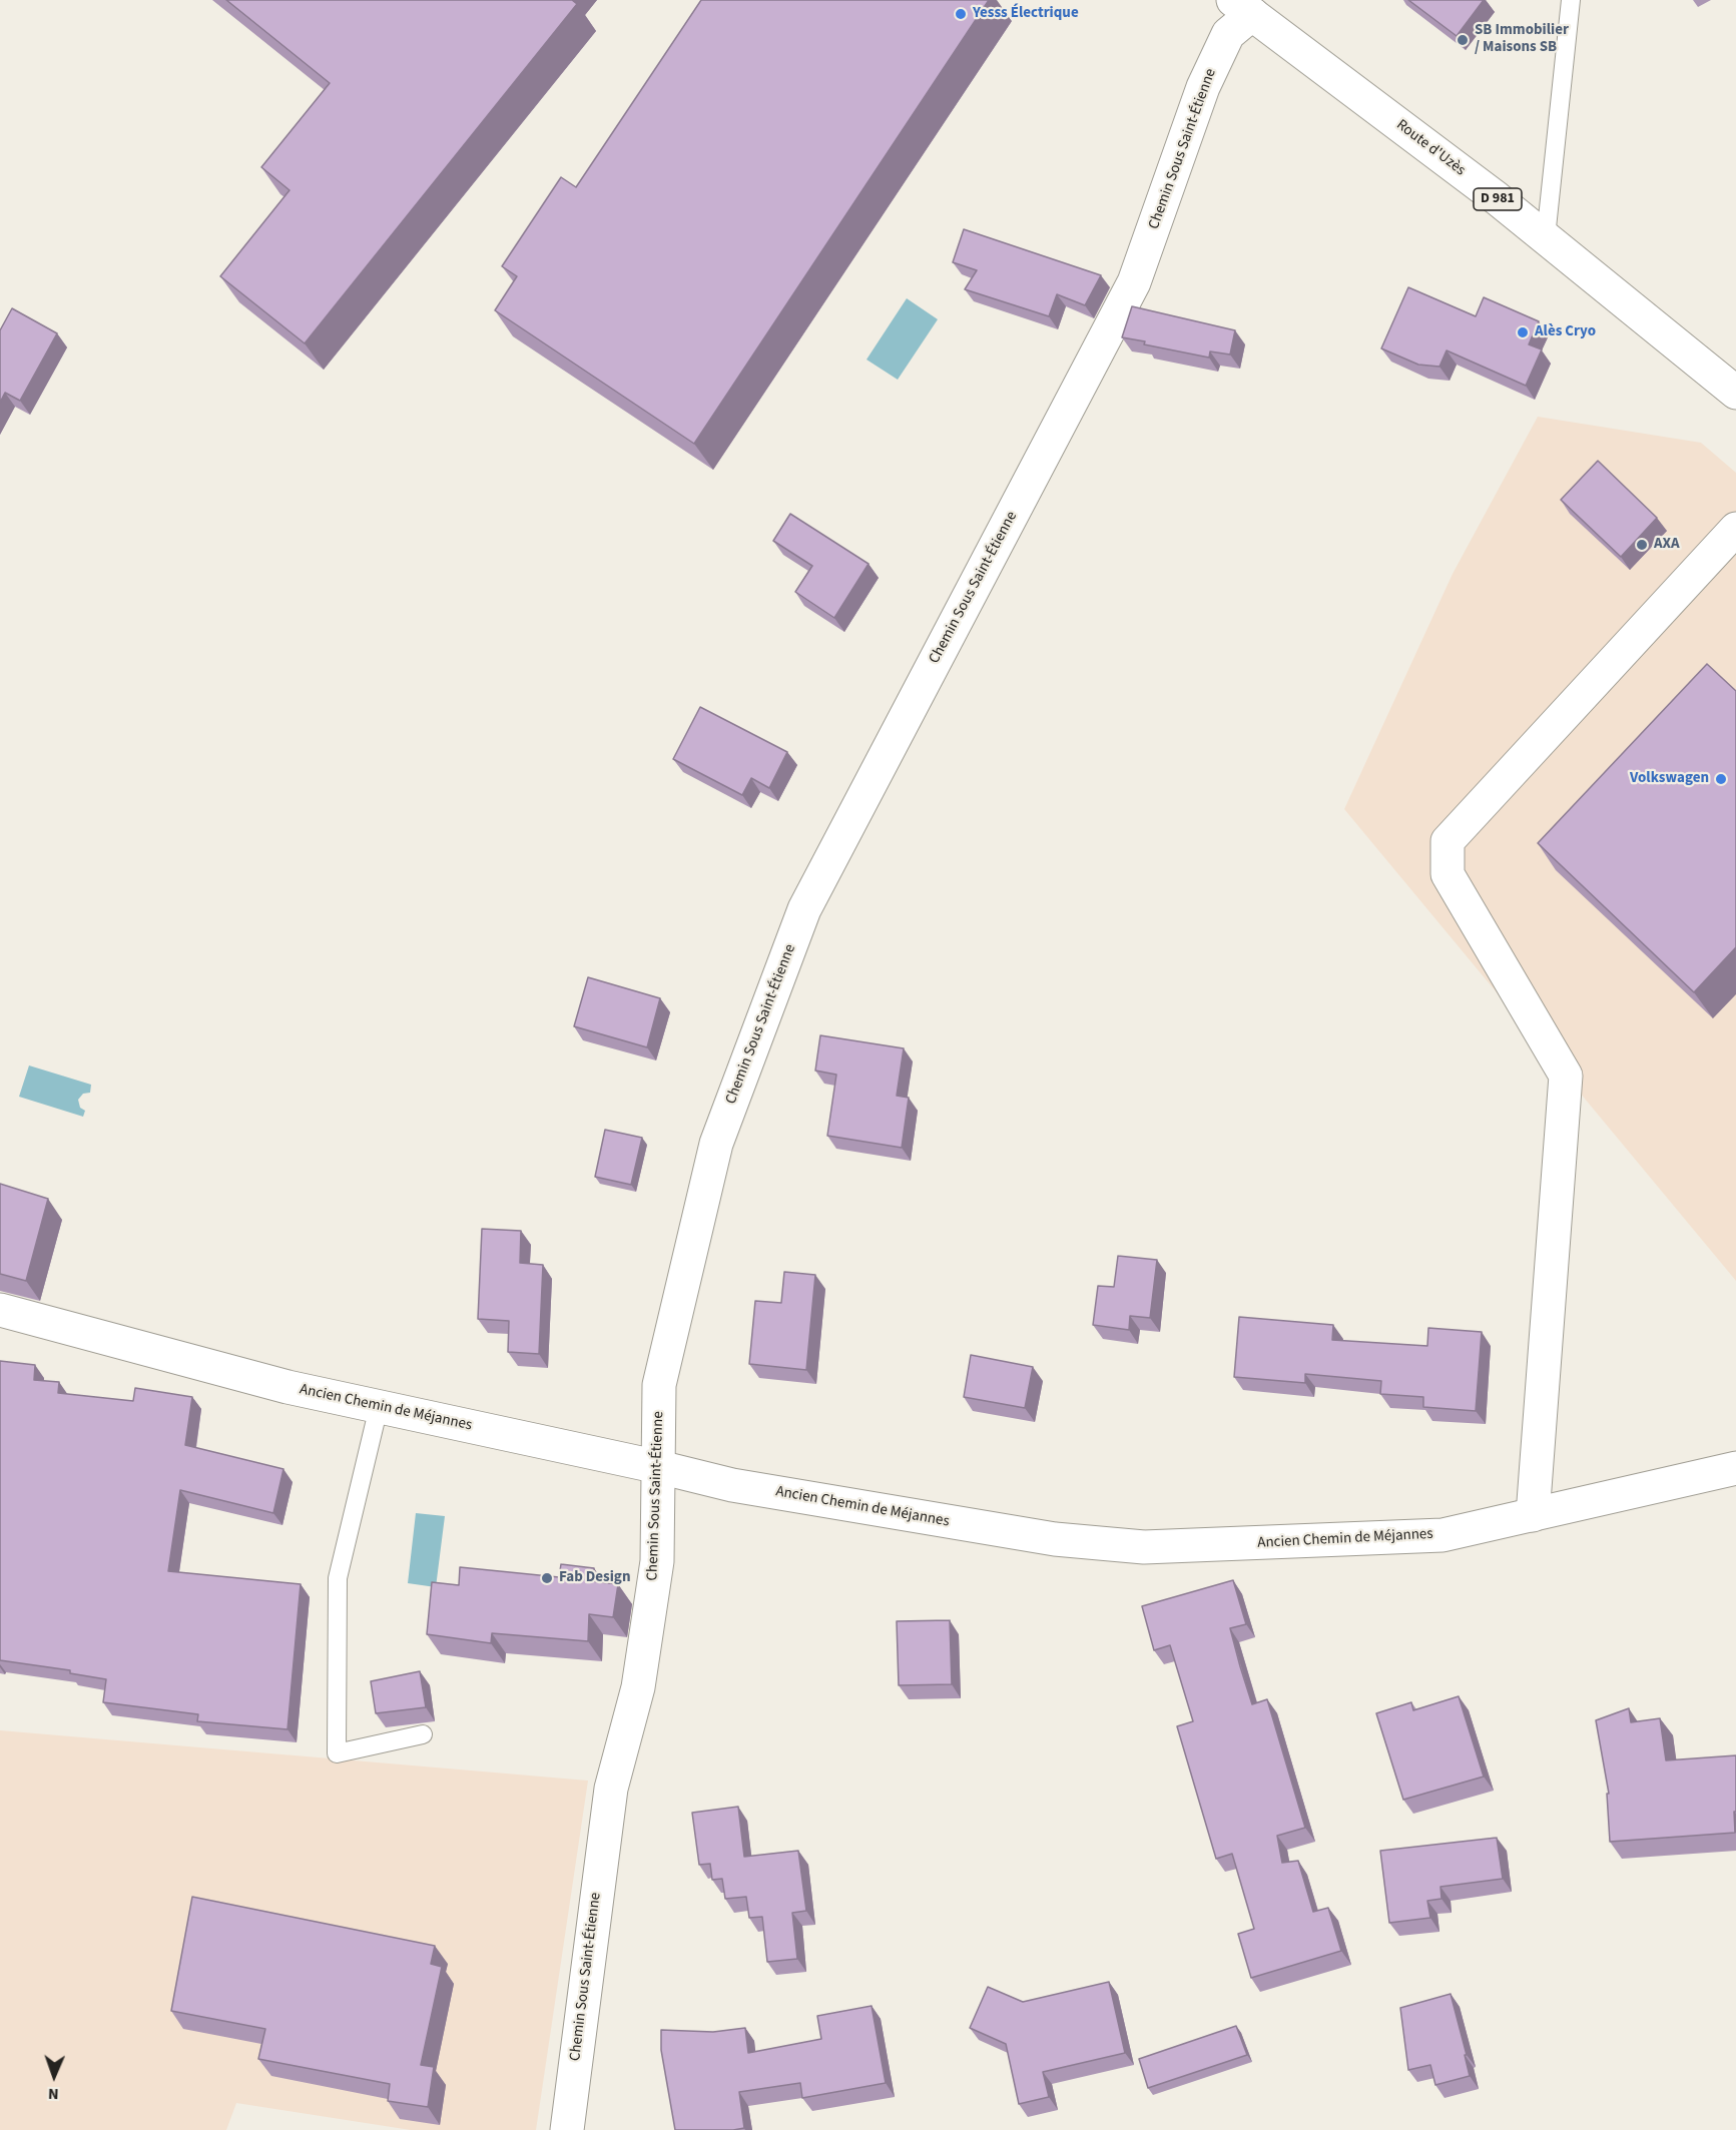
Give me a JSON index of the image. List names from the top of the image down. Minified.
{"streets":{"street":["Route d'Uzès","Chemin Sous Saint-Étienne","D 981","Ancien Chemin de Méjannes"]},"crossings":[["Route d'Uzès","Chemin Sous Saint-Étienne"],["Chemin Sous Saint-Étienne","Ancien Chemin de Méjannes"]],"places":["Yesss Électrique","SB Immobilier / Maisons SB","Alès Cryo","AXA","Volkswagen","Fab Design"],"north":"bottom"}
